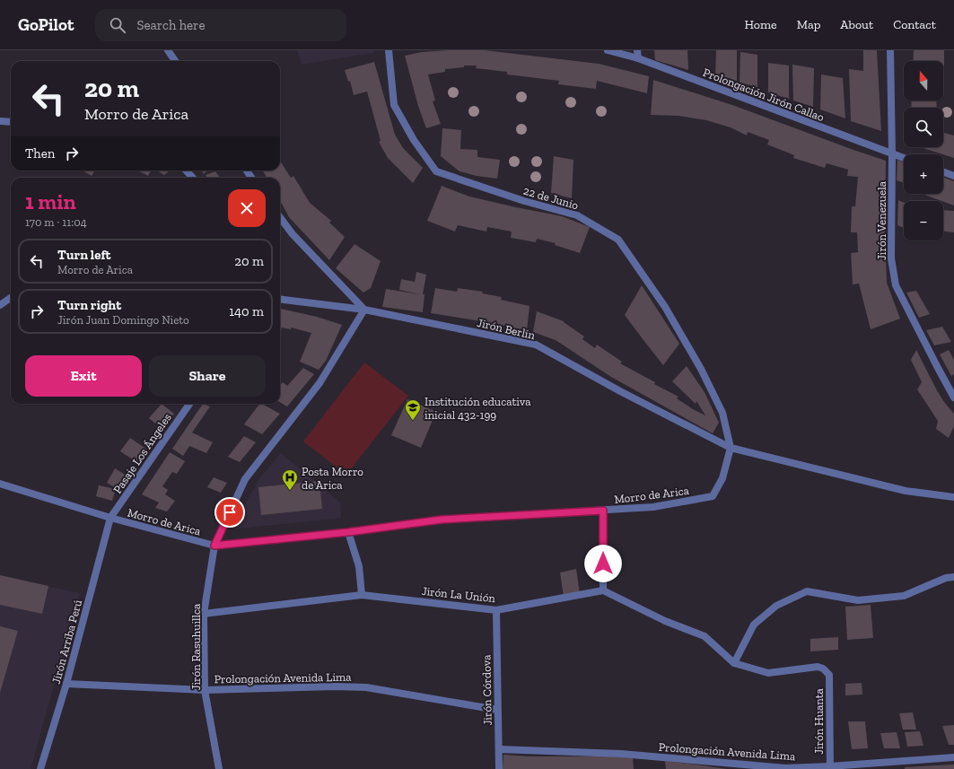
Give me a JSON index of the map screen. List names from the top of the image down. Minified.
{"streets":{"street":["Prolongación Jirón Callao","22 de Junio","Jirón Venezuela","Jirón Berlín","Pasaje Los Ángeles","Morro de Arica","Jirón La Unión","Jirón Arriba Perú","Jirón Rasuhuillca","Prolongación Avenida Lima","Jirón Córdova","Jirón Huanta"]},"crossings":[["Prolongación Jirón Callao","Jirón Venezuela"],["22 de Junio","Jirón Berlín"],["22 de Junio","Morro de Arica"],["Jirón Berlín","Morro de Arica"],["Jirón Berlín","Jirón Rasuhuillca"],["Pasaje Los Ángeles","Morro de Arica"],["Pasaje Los Ángeles","Jirón Arriba Perú"],["Morro de Arica","Jirón Arriba Perú"],["Morro de Arica","Jirón Rasuhuillca"],["Jirón La Unión","Jirón Rasuhuillca"],["Jirón La Unión","Jirón Córdova"],["Jirón Arriba Perú","Prolongación Avenida Lima"],["Jirón Rasuhuillca","Prolongación Avenida Lima"],["Prolongación Avenida Lima","Jirón Córdova"],["Prolongación Avenida Lima","Jirón Huanta"]],"places":{"school or university":["Institución educativa inicial 432-199"],"hospital":["Posta Morro de Arica"]},"north":"top","page":{"header":"GoPilot","search":"Search here","nav":["Home","Map","About","Contact"],"map_buttons":["+","−"],"turn":["20 m","Morro de Arica"],"then":"Then","heading":["1 min","170 m · 11:04"],"list":[{"name":"Turn left","note":"Morro de Arica","value":"20 m"},{"name":"Turn right","note":"Jirón Juan Domingo Nieto","value":"140 m"}],"buttons":["Exit","Share"]}}
